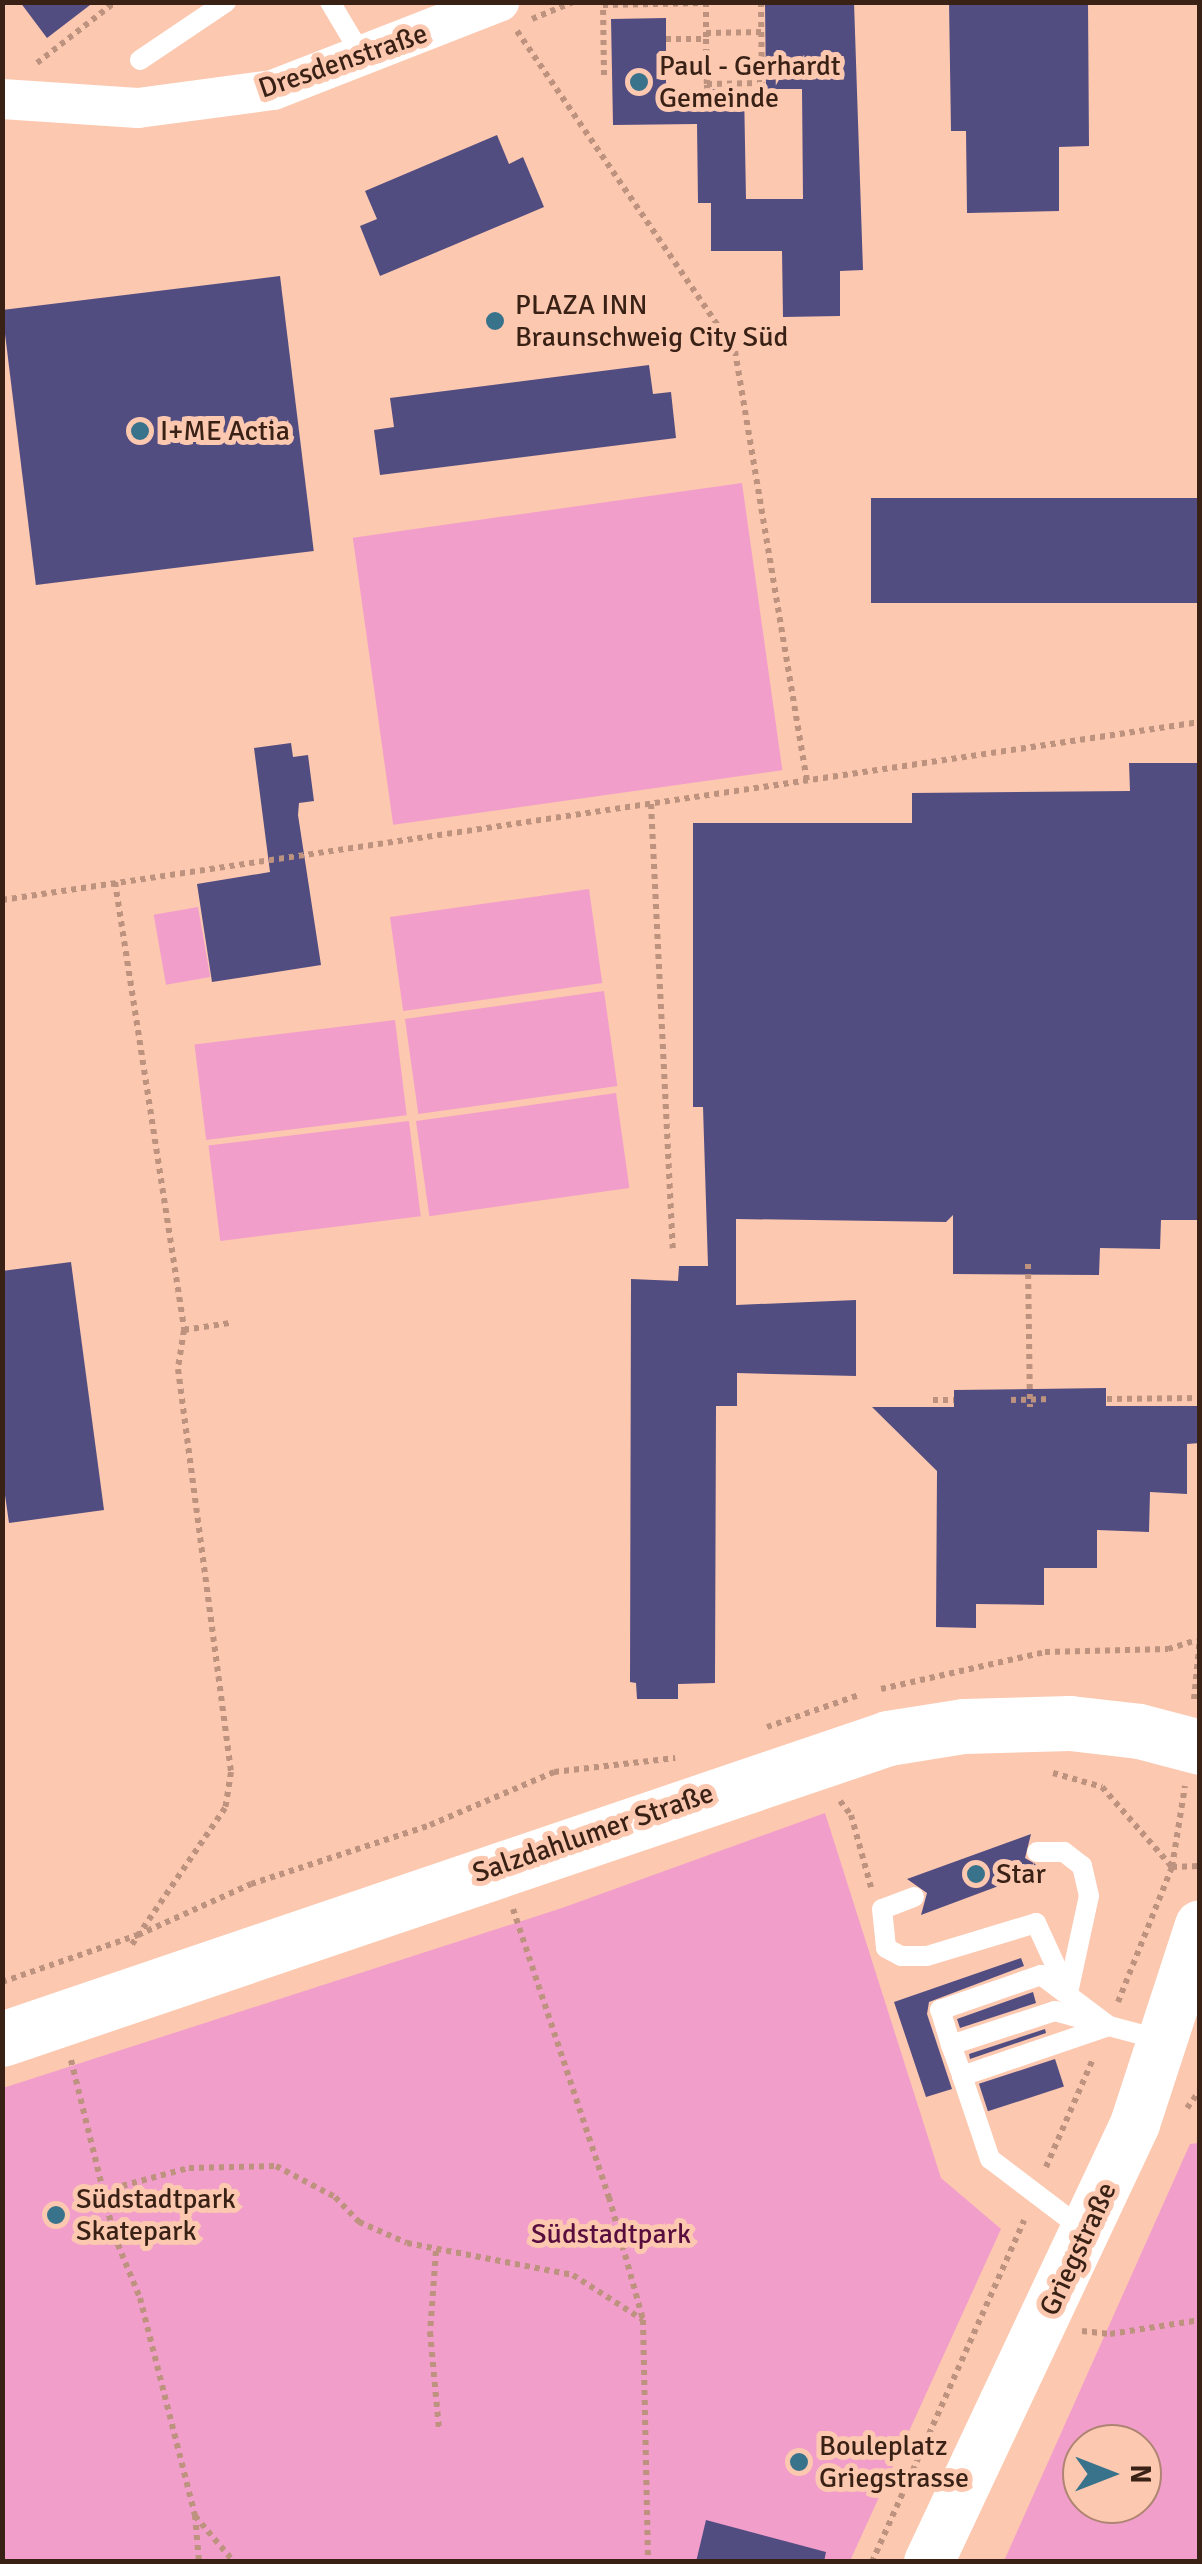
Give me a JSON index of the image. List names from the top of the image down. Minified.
{"streets":{"main road":["Salzdahlumer Straße"],"street":["Dresdenstraße","Griegstraße"]},"parks":["Südstadtpark"],"places":["Paul - Gerhardt Gemeinde","PLAZA INN Braunschweig City Süd","I+ME Actia","Star","Südstadtpark Skatepark","Bouleplatz Griegstrasse"],"north":"right"}
